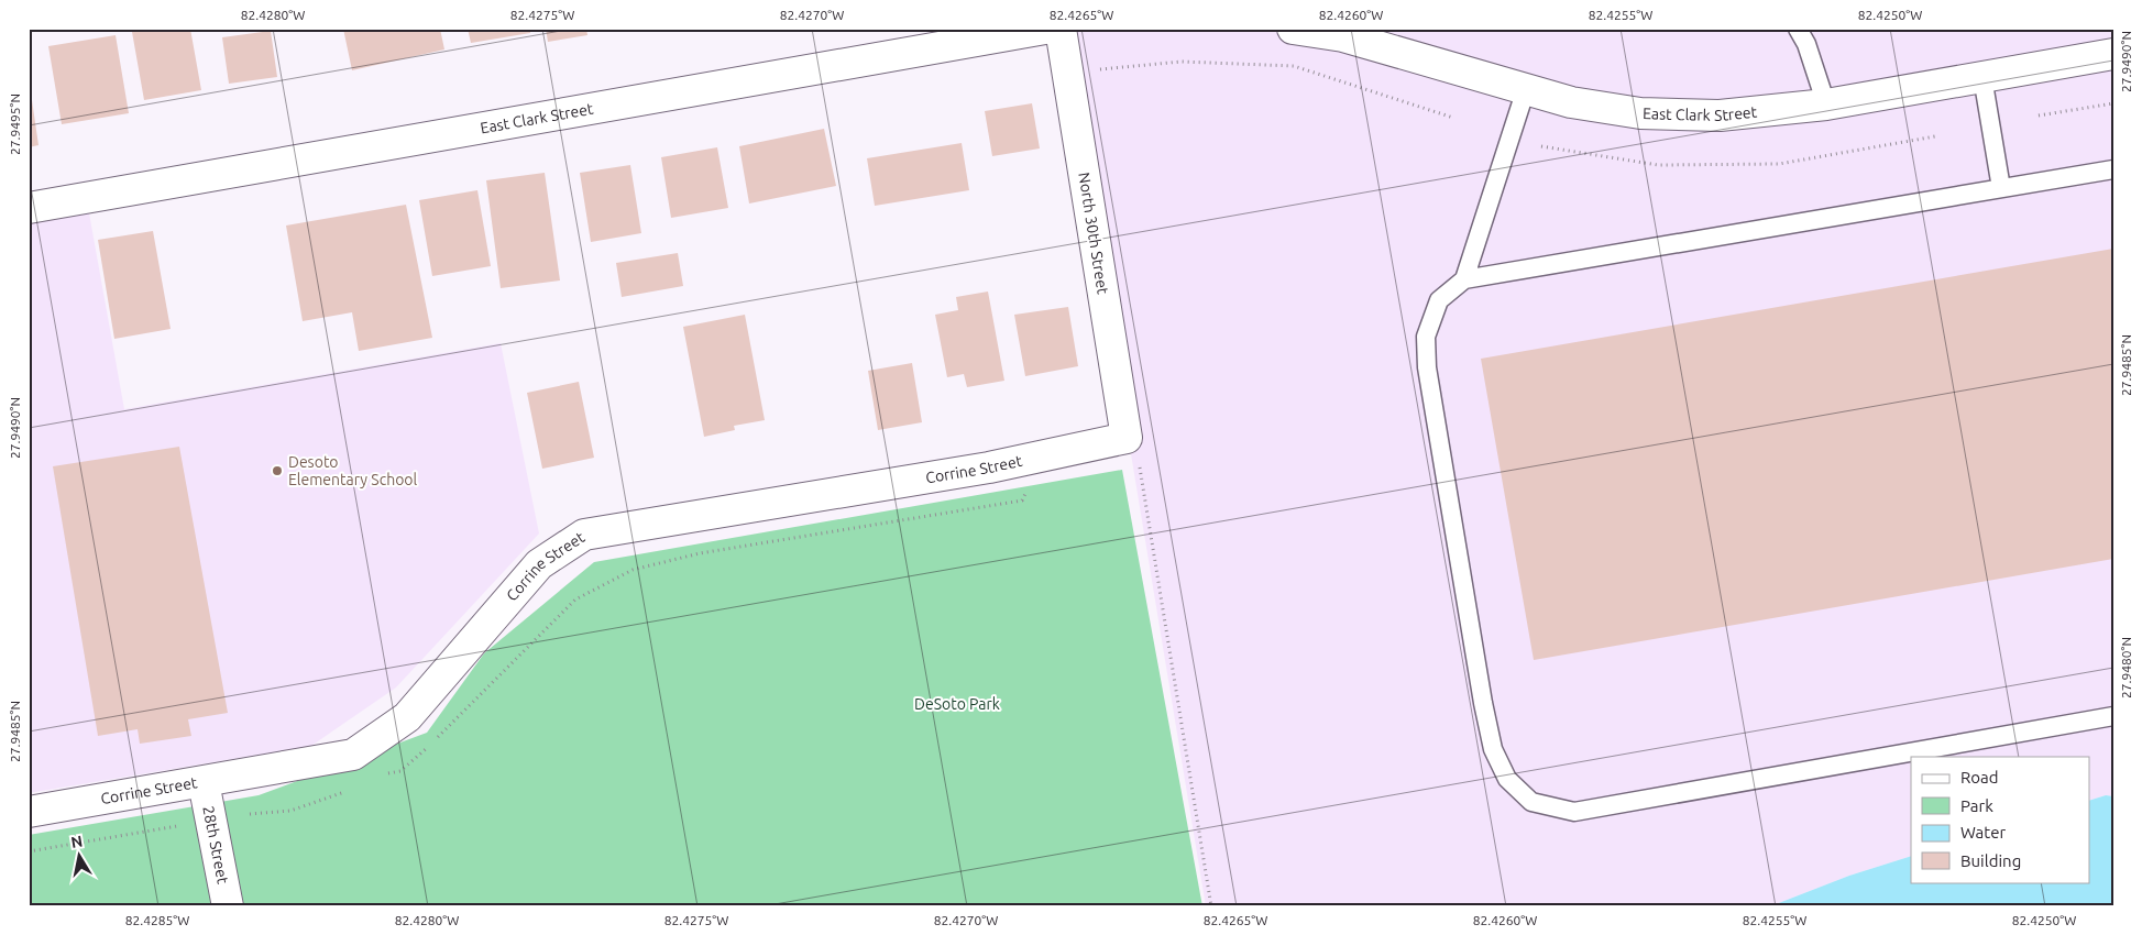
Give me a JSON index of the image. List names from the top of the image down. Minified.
{"streets":{"street":["East Clark Street","North 30th Street","Corrine Street","28th Street"]},"crossings":[["North 30th Street","Corrine Street"],["Corrine Street","28th Street"]],"parks":["DeSoto Park"],"places":["Desoto Elementary School"],"legend":["Road","Park","Water","Building"],"north":"top","coordinates":["82.4280°W","82.4275°W","82.4270°W","82.4265°W","82.4260°W","82.4255°W","82.4250°W","27.9490°N","27.9495°N","27.9485°N","27.9480°N","82.4285°W"]}
